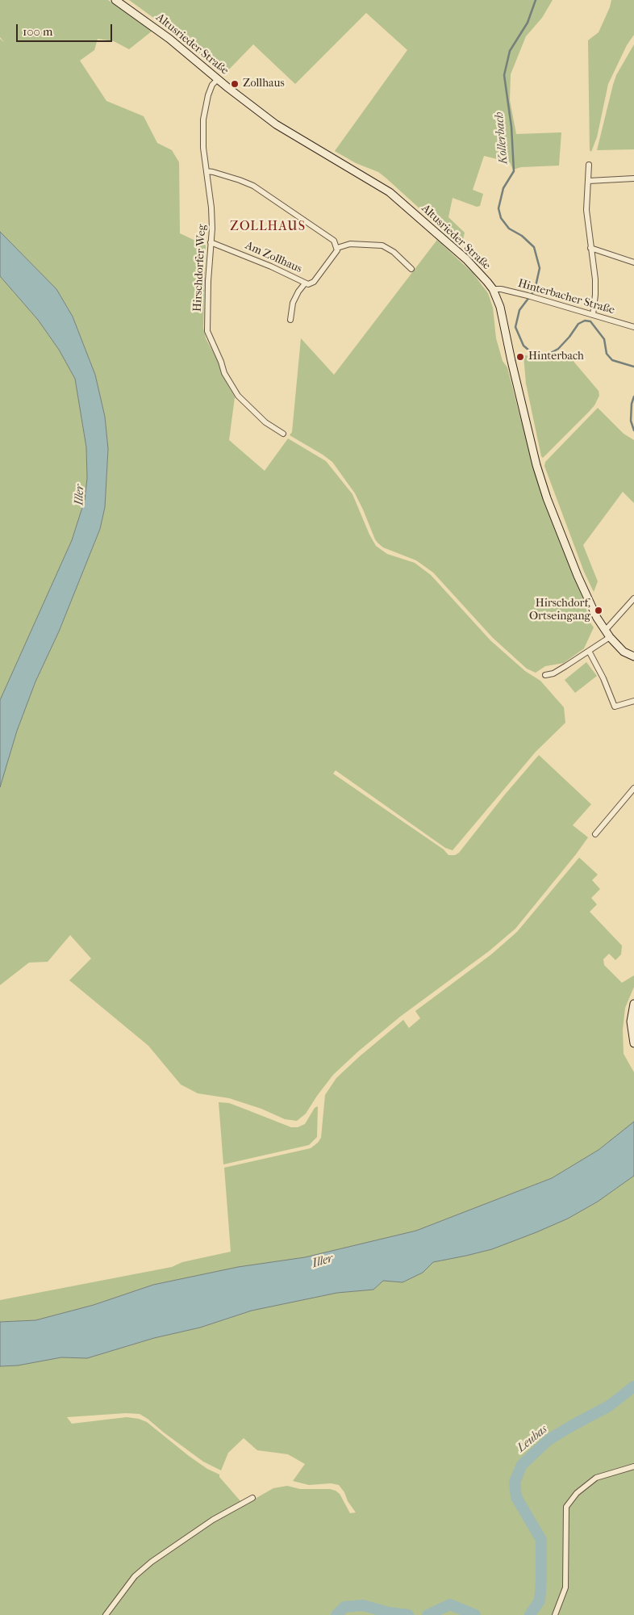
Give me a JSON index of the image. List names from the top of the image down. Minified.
{"streets":{"main road":["Altusrieder Straße"],"street":["Am Zollhaus","Hirschdorfer Weg","Hinterbacher Straße"]},"crossings":[["Altusrieder Straße","Hirschdorfer Weg"],["Altusrieder Straße","Hinterbacher Straße"],["Am Zollhaus","Hirschdorfer Weg"]],"districts":["ZOLLHAUS"],"water":["Kollerbach","Iller","Leubas"],"places":["Zollhaus","Hinterbach","Hirschdorf, Ortseingang"],"scale_bar":"100 m"}
